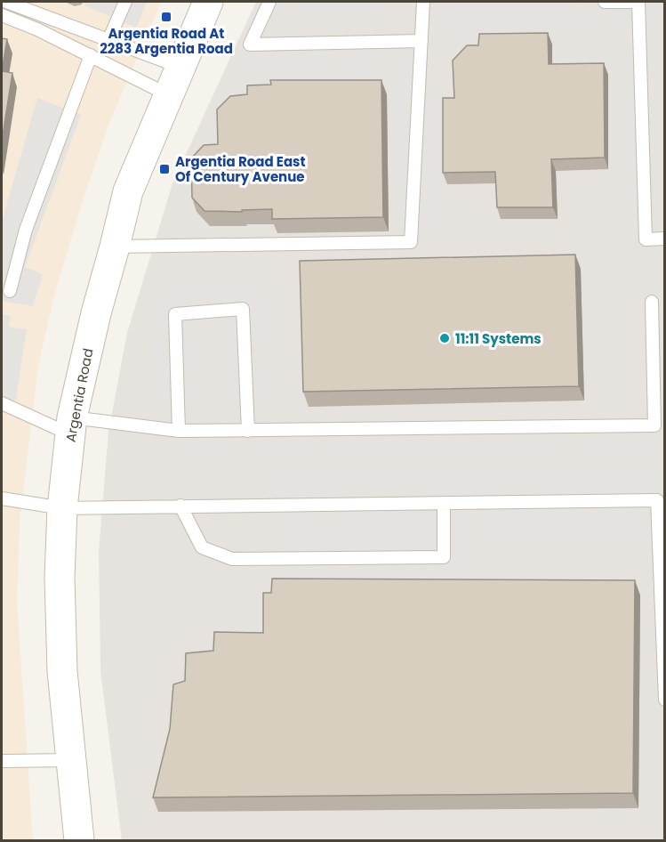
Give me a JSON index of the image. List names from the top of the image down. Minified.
{"streets":{"street":["Argentia Road"]},"places":{"transit":["Argentia Road At 2283 Argentia Road","Argentia Road East Of Century Avenue"],"other":["11:11 Systems"]}}
